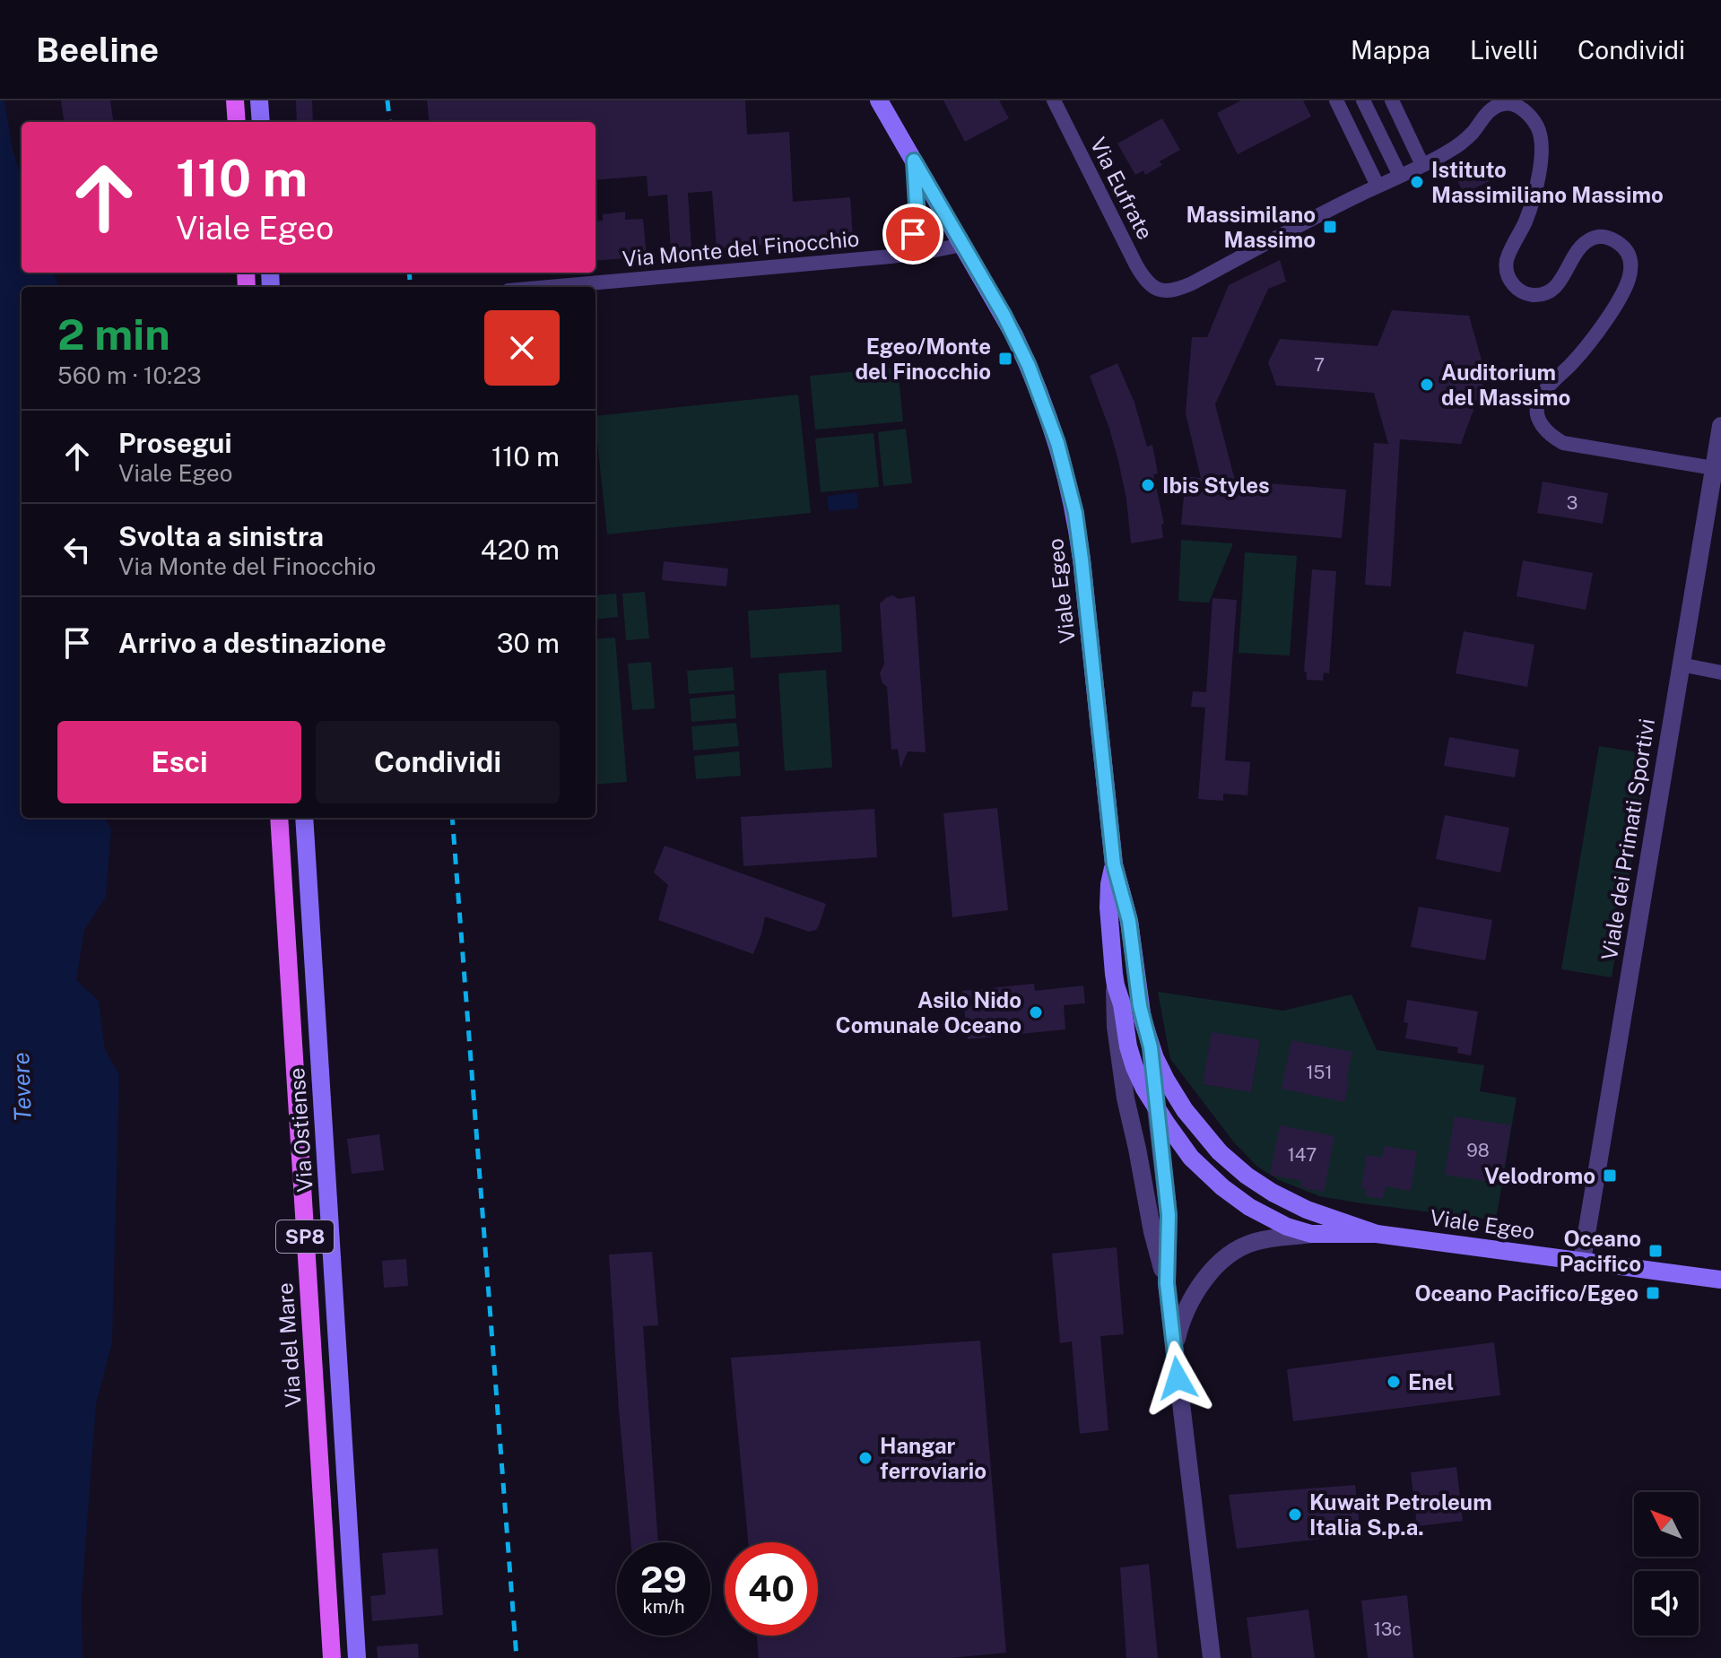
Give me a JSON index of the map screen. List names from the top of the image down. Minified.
{"streets":{"main road":["Viale Egeo","Via Ostiense","SP8","Via del Mare"],"street":["Via Eufrate","Via Monte del Finocchio","Viale dei Primati Sportivi"]},"crossings":[["Via Monte del Finocchio","Viale Egeo"],["Viale Egeo","Viale dei Primati Sportivi"]],"water":["Tevere"],"places":{"other":["Istituto Massimiliano Massimo","Auditorium del Massimo","Ibis Styles","Asilo Nido Comunale Oceano","Enel","Hangar ferroviario","Kuwait Petroleum Italia S.p.a."],"transit":["Massimilano Massimo","Egeo/Monte del Finocchio","Velodromo","Oceano Pacifico","Oceano Pacifico/Egeo"]},"house_numbers":["7","3","151","98","147","13с"],"north":"top left","page":{"header":"Beeline","nav":["Mappa","Livelli","Condividi"],"turn":["110 m","Viale Egeo"],"heading":["2 min","560 m · 10:23"],"list":[{"name":"Prosegui","note":"Viale Egeo","value":"110 m"},{"name":"Svolta a sinistra","note":"Via Monte del Finocchio","value":"420 m"},{"name":"Arrivo a destinazione","value":"30 m"}],"buttons":["Esci","Condividi"],"speed":"29 km/h","limit":"40"}}
